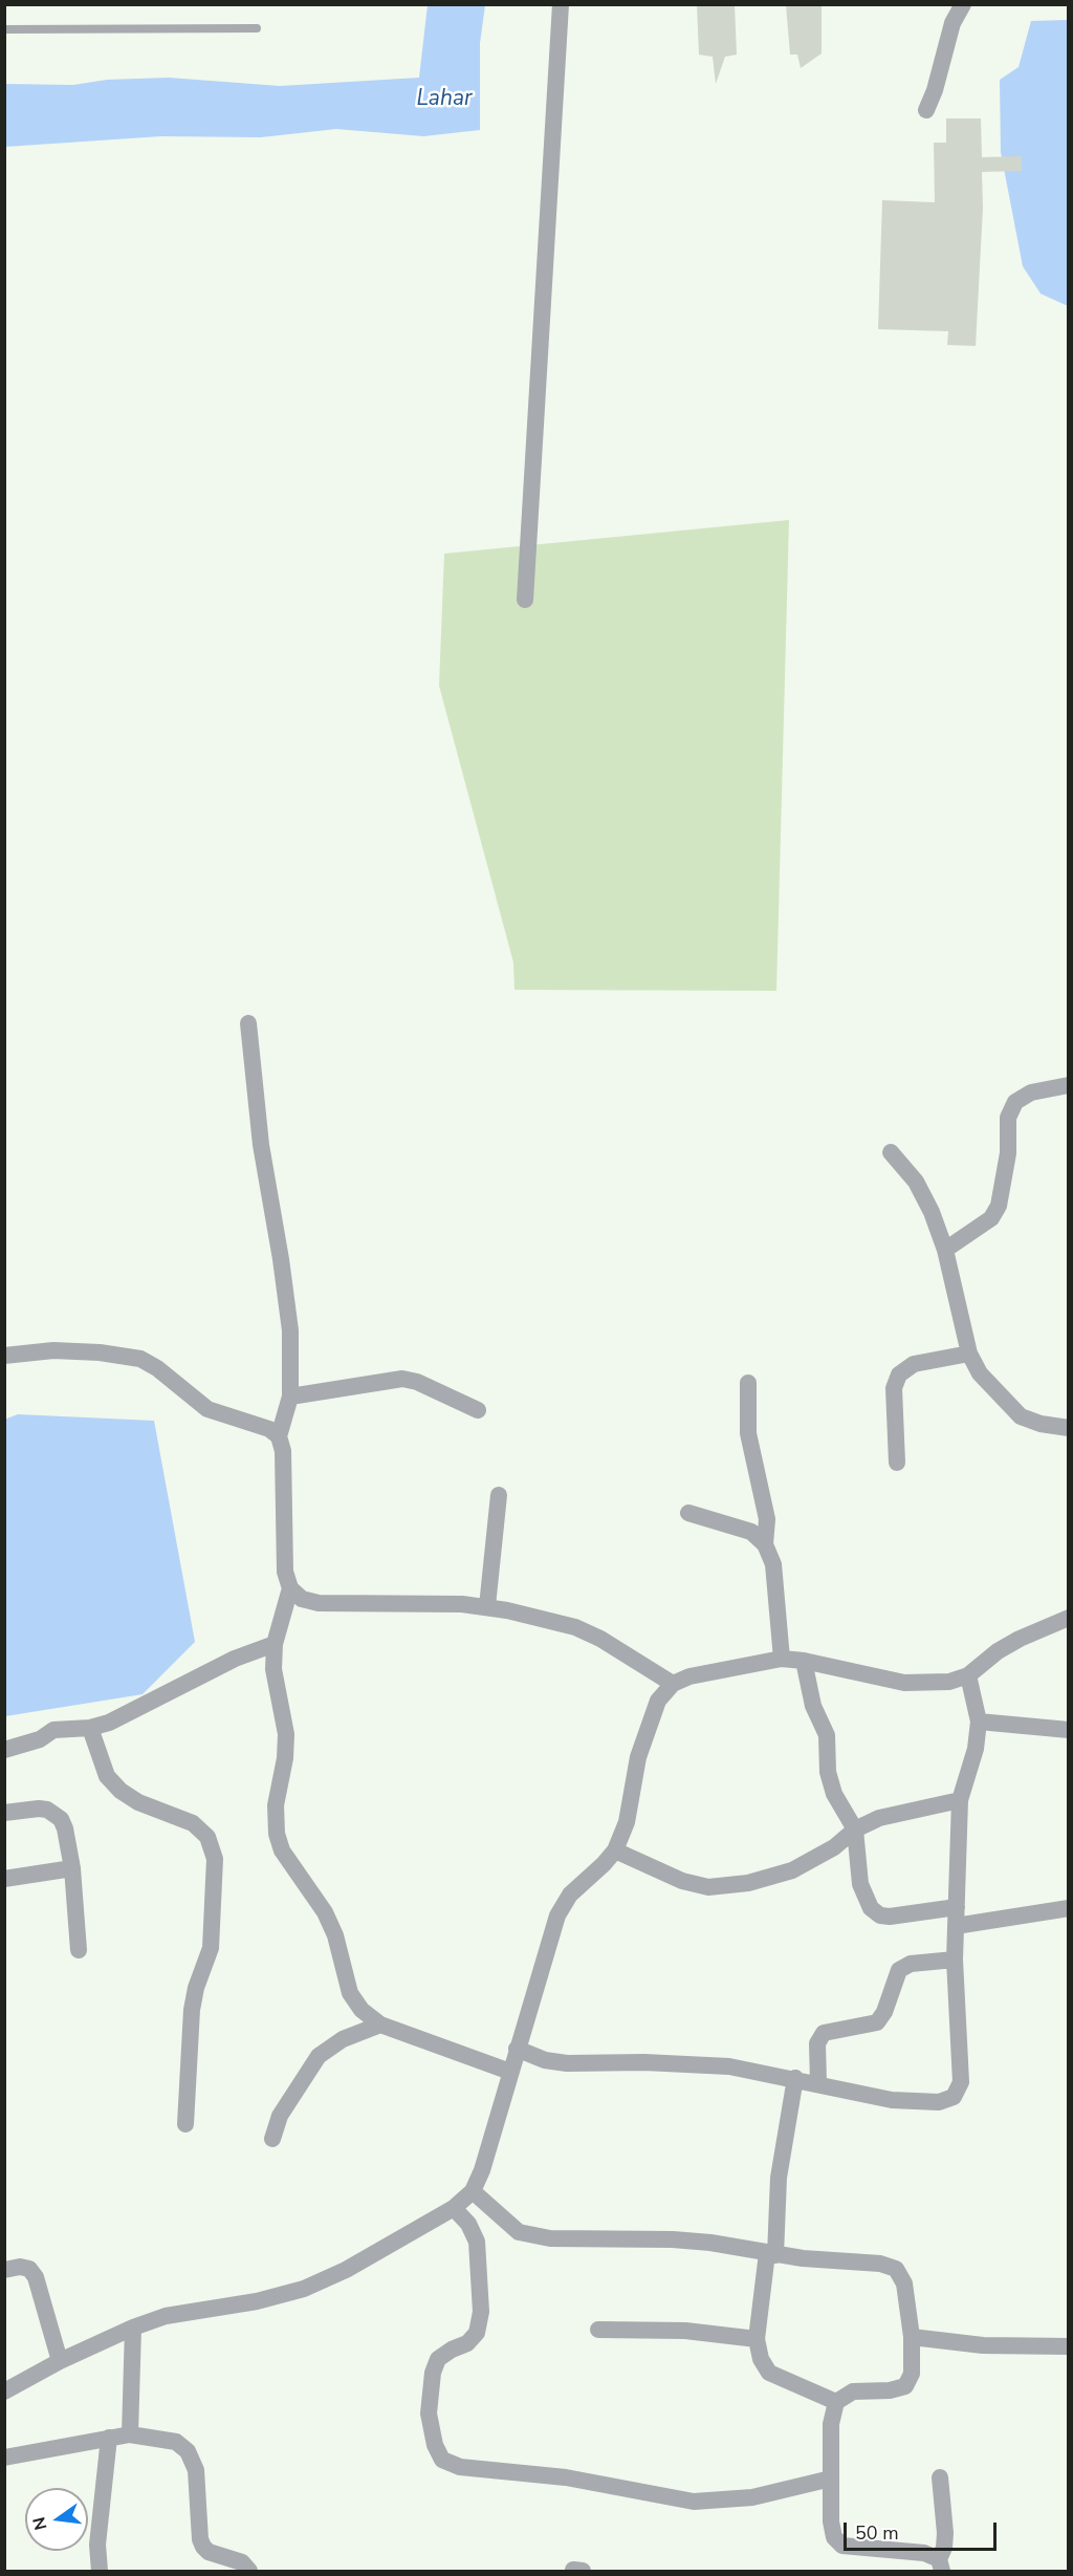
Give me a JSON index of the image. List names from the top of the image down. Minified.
{"water":["Lahar"],"scale_bar":"50 m","north":"left"}
